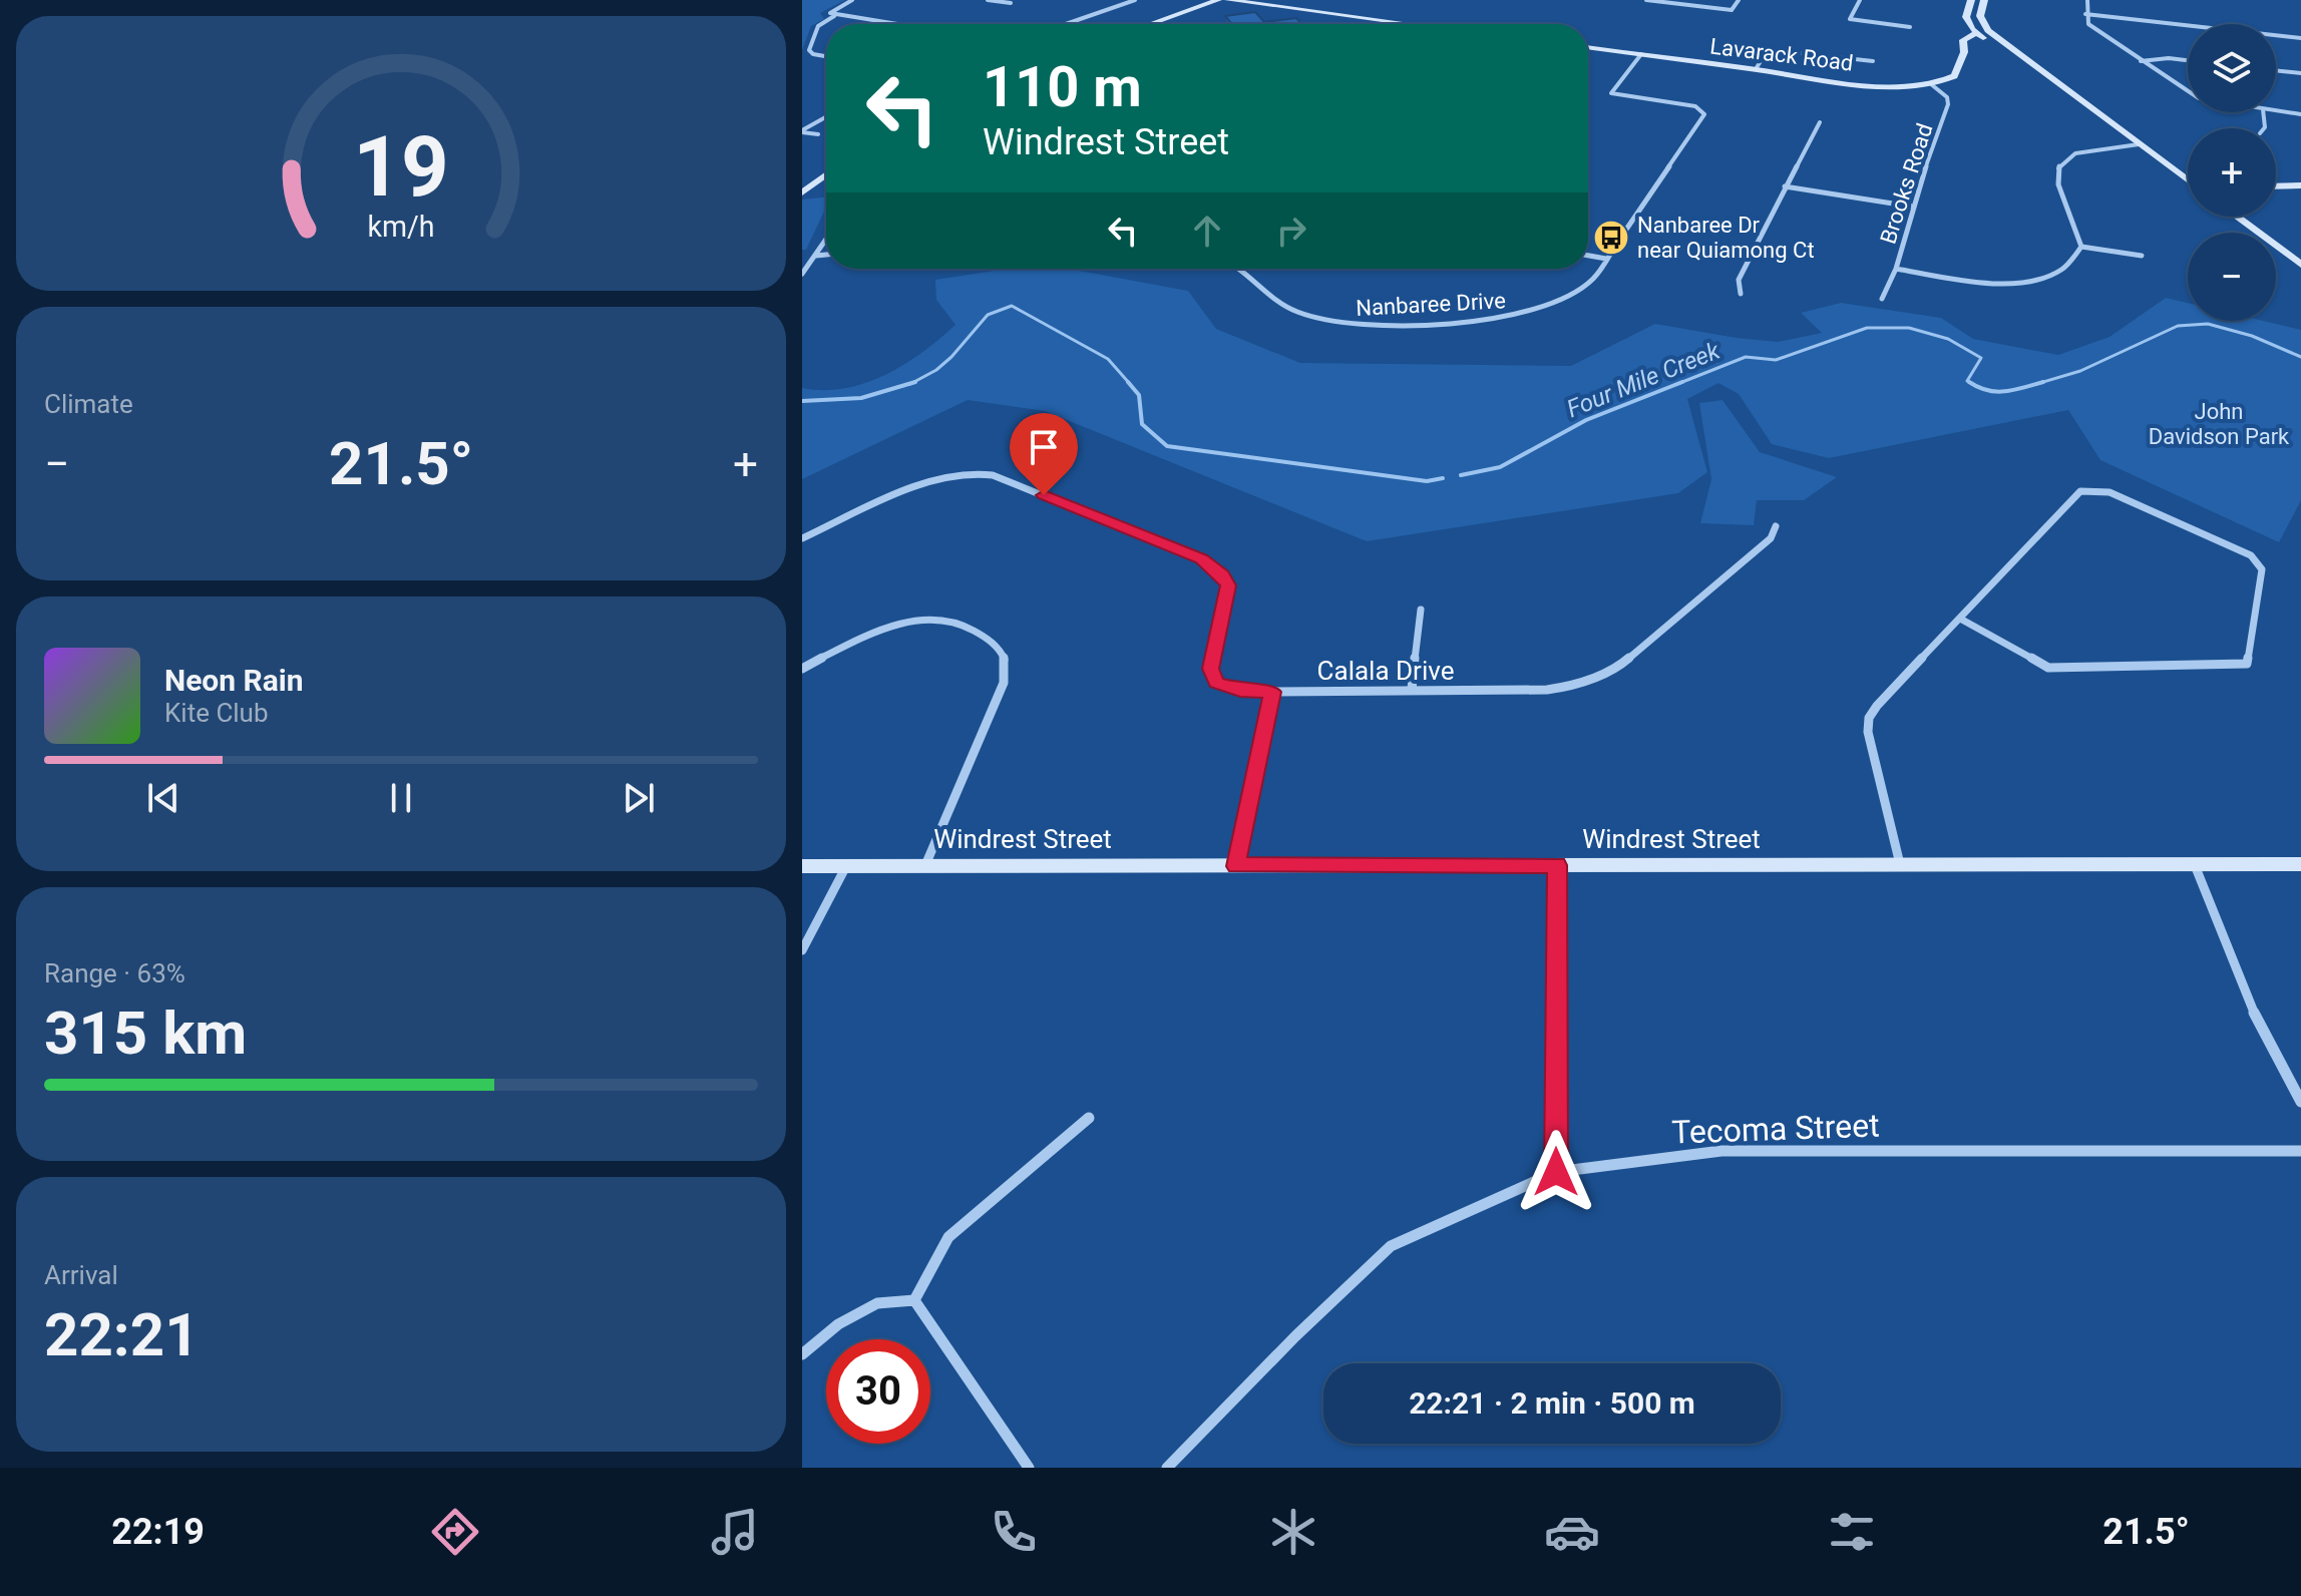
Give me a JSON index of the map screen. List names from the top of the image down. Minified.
{"streets":{"street":["Lavarack Road","Brooks Road","Nanbaree Drive","Calala Drive","Windrest Street","Tecoma Street"]},"crossings":[["Lavarack Road","Brooks Road"],["Lavarack Road","Nanbaree Drive"]],"water":["Four Mile Creek"],"parks":["John Davidson Park"],"places":{"bus stop":["Nanbaree Dr near Quiamong Ct"]},"page":{"map_buttons":["+","−"],"turn":["110 m","Windrest Street"],"tile":["Climate",["Range · 63%","315 km"],["Arrival","22:21"]],"heat":["−","21.5°","+"],"song":["Neon Rain","Kite Club"],"limit":"30","trip":"22:21 · 2 min · 500 m","tabs":["22:19","21.5°"],"gauge":["19","km/h"]}}
